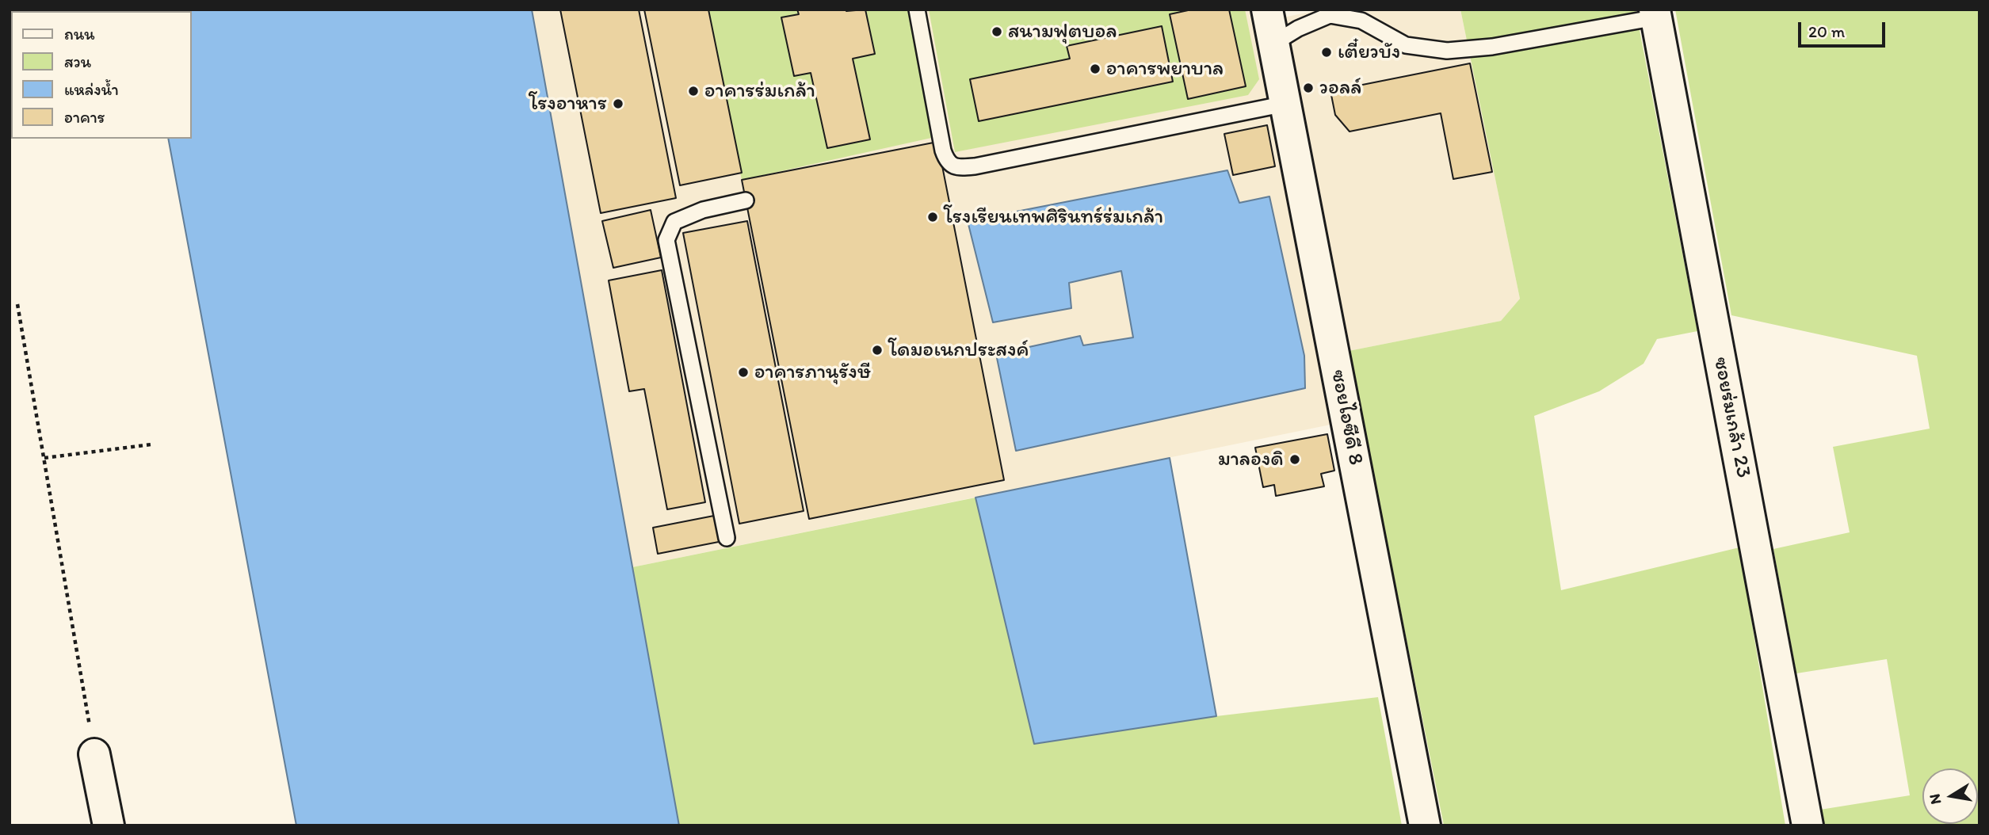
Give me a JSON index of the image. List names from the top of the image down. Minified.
{"streets":{"street":["ซอยไอซีดี 8","ซอยร่มเกล้า 23"]},"places":["สนามฟุตบอล","เตี๋ยวบัง","อาคารพยาบาล","วอลล์","อาคารร่มเกล้า","โรงอาหาร","โรงเรียนเทพศิรินทร์ร่มเกล้า","โดมอเนกประสงค์","อาคารภานุรังษี","มาลองดิ"],"legend":["ถนน","สวน","แหล่งน้ำ","อาคาร"],"scale_bar":"20 m","north":"left"}
